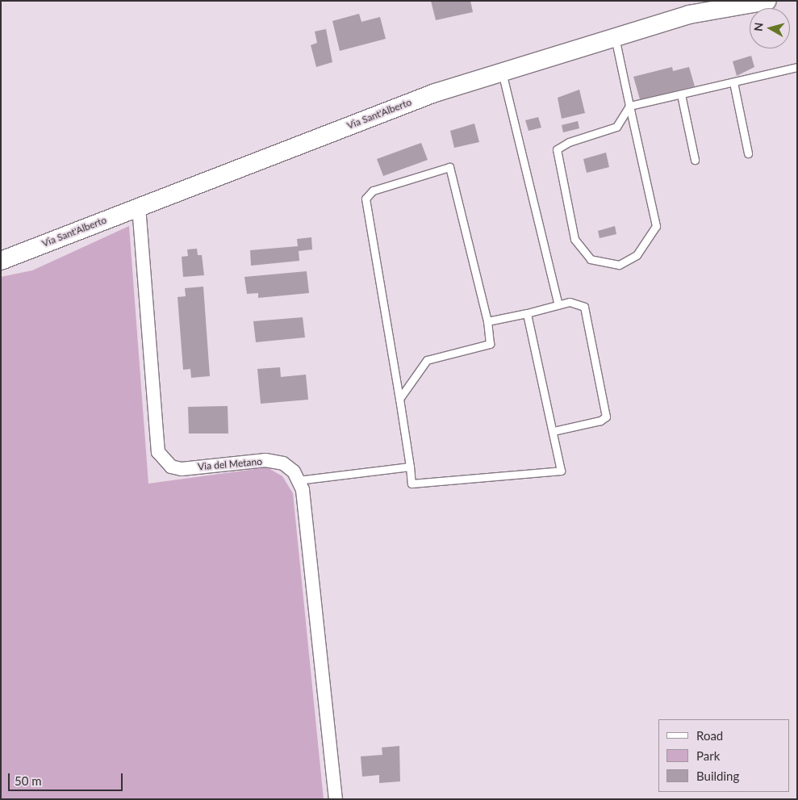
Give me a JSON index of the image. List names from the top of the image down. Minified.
{"streets":{"main road":["Via Sant'Alberto"],"street":["Via del Metano"]},"crossings":[["Via Sant'Alberto","Via del Metano"]],"legend":["Road","Park","Building"],"scale_bar":"50 m","north":"left"}
